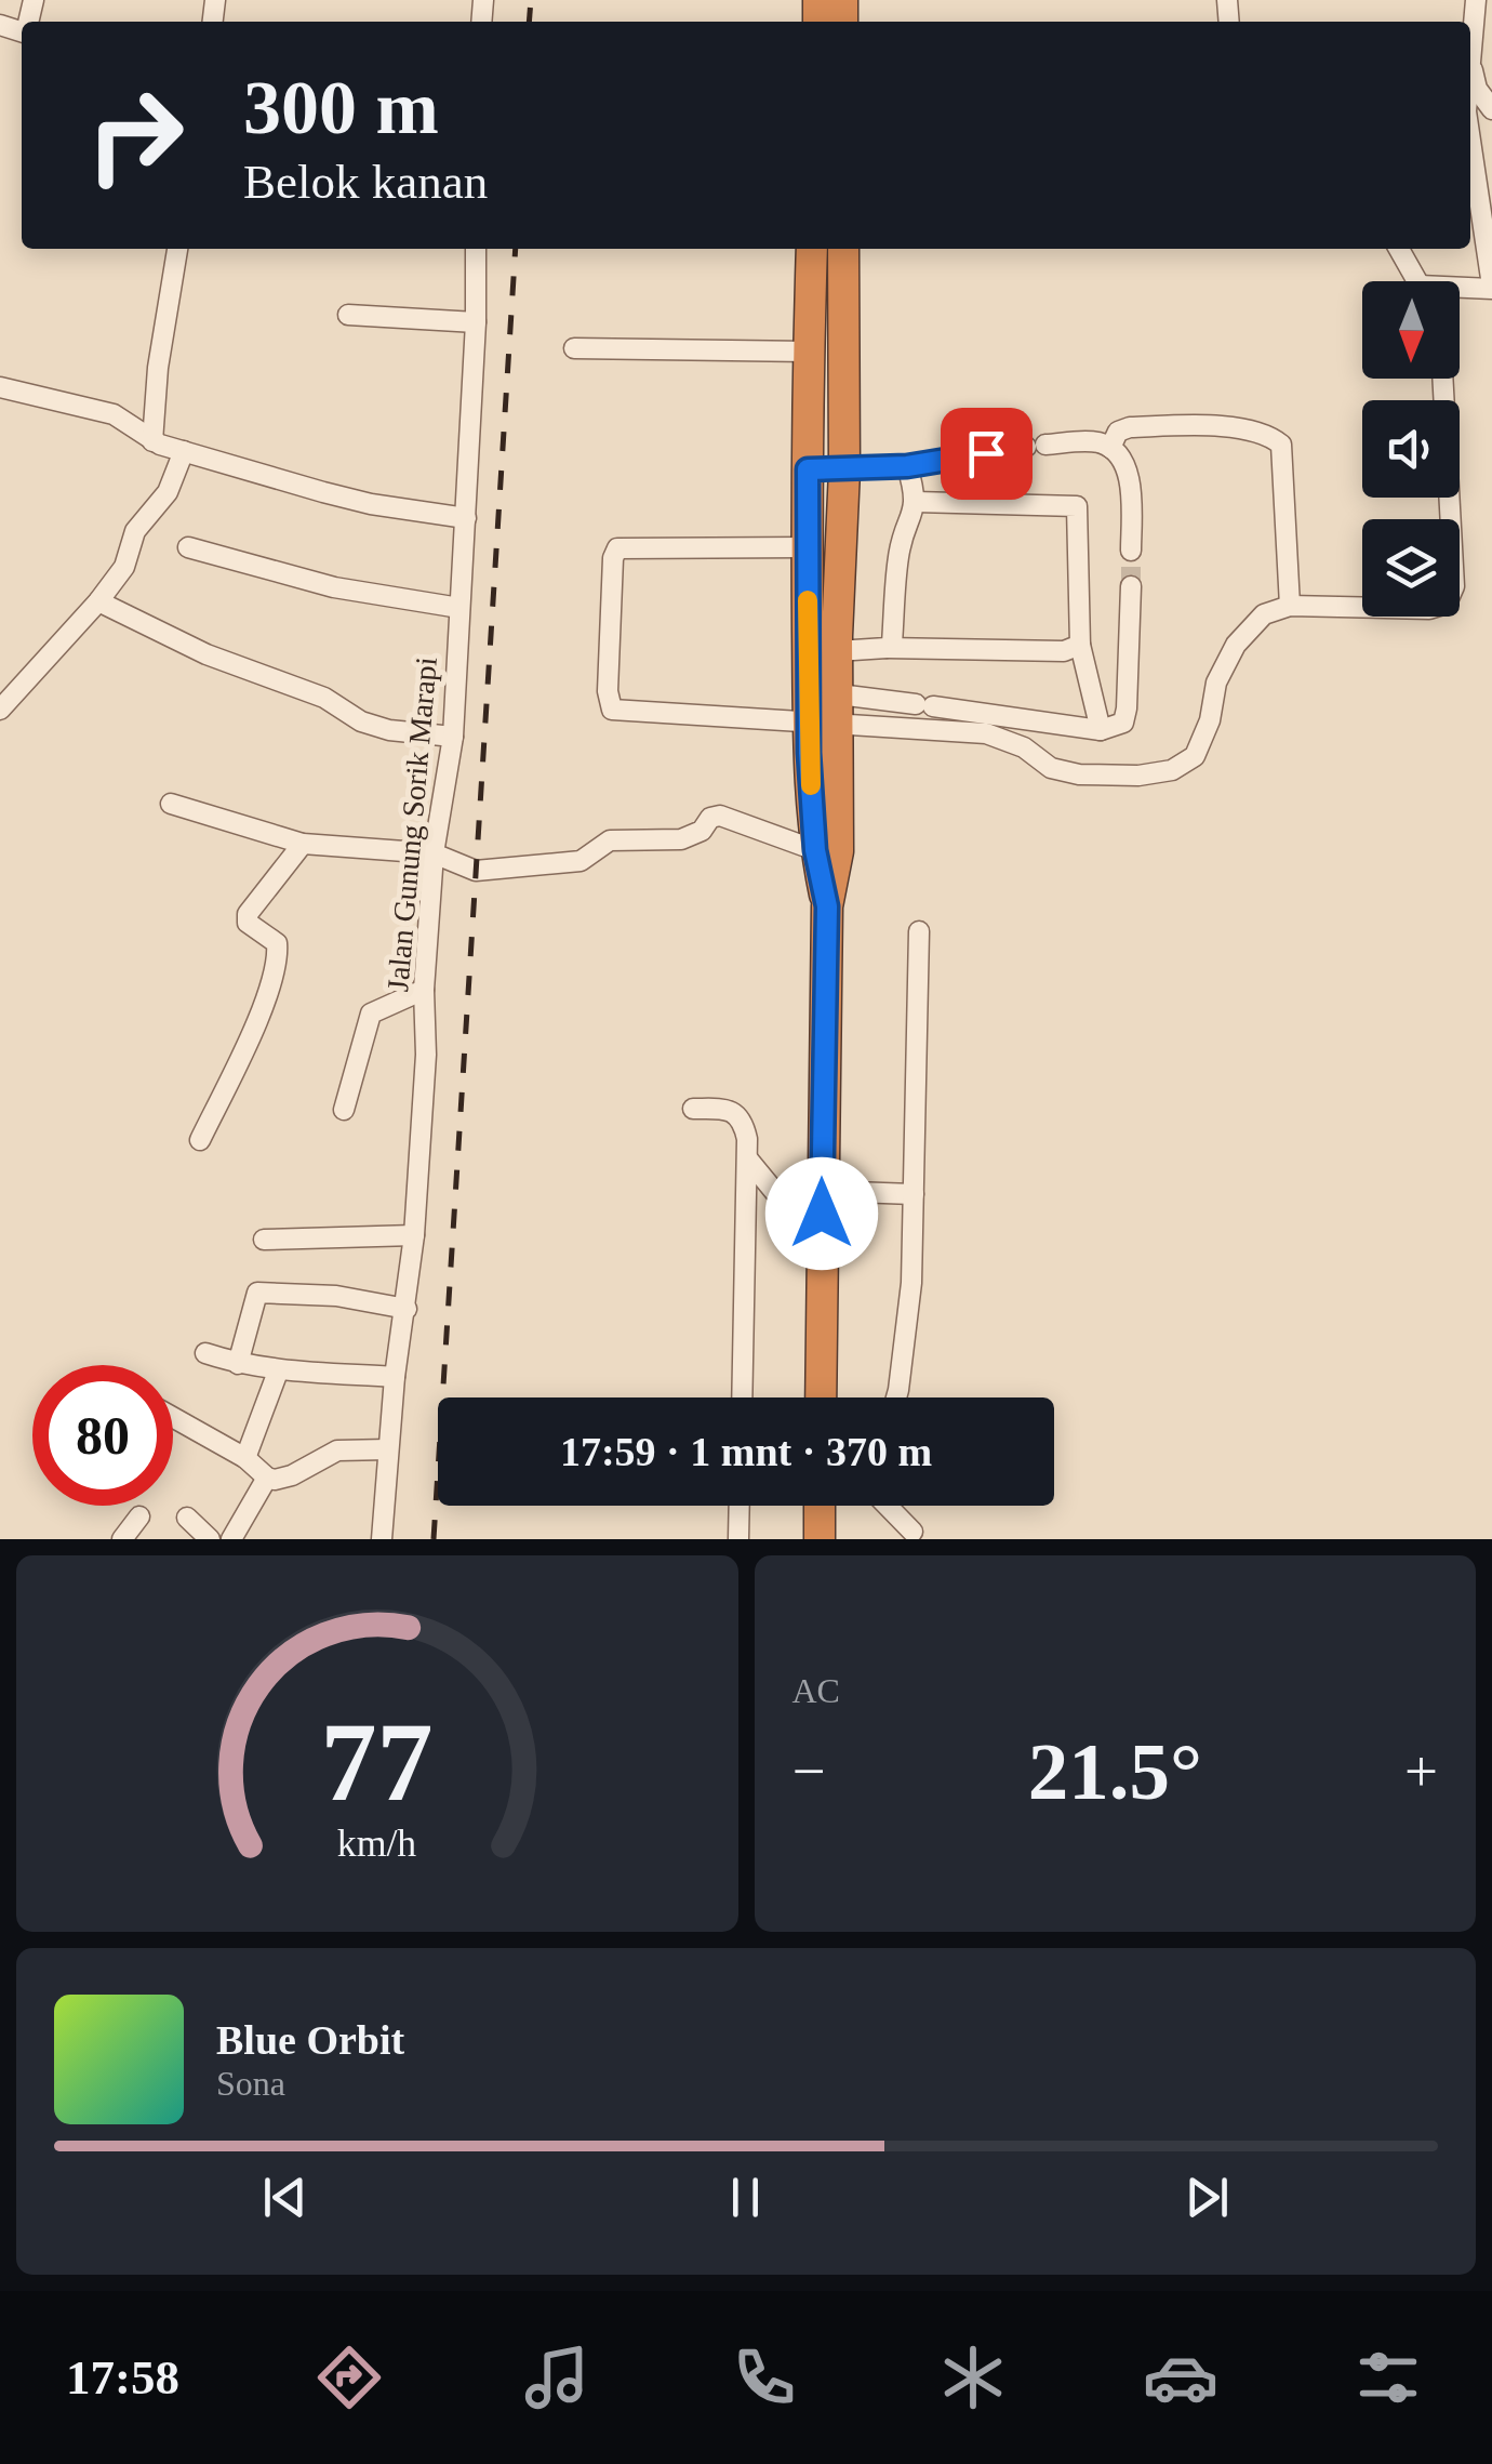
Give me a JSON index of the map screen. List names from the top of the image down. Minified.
{"streets":{"street":["Jalan Gunung Sorik Marapi"]},"north":"bottom","page":{"turn":["300 m","Belok kanan"],"limit":"80","trip":"17:59 · 1 mnt · 370 m","tile":"AC","heat":["−","21.5°","+"],"song":["Blue Orbit","Sona"],"tabs":"17:58","gauge":["77","km/h"]}}
